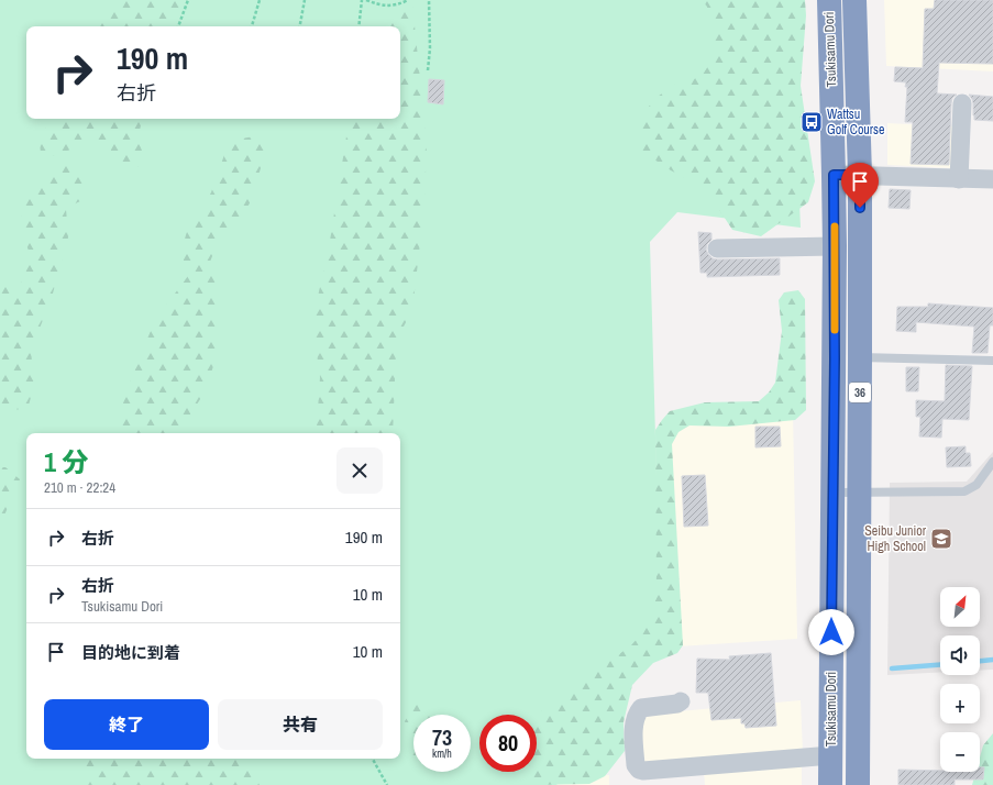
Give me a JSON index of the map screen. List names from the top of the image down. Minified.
{"streets":{"highway":["Tsukisamu Dori","36"]},"places":{"bus stop":["Wattsu Golf Course"],"school or university":["Seibu Junior High School"]},"north":"top right","page":{"turn":["190 m","右折"],"heading":["1 分","210 m · 22:24"],"list":[{"name":"右折","value":"190 m"},{"name":"右折","note":"Tsukisamu Dori","value":"10 m"},{"name":"目的地に到着","value":"10 m"}],"map_buttons":["+","−"],"buttons":["終了","共有"],"speed":"73 km/h","limit":"80"}}
